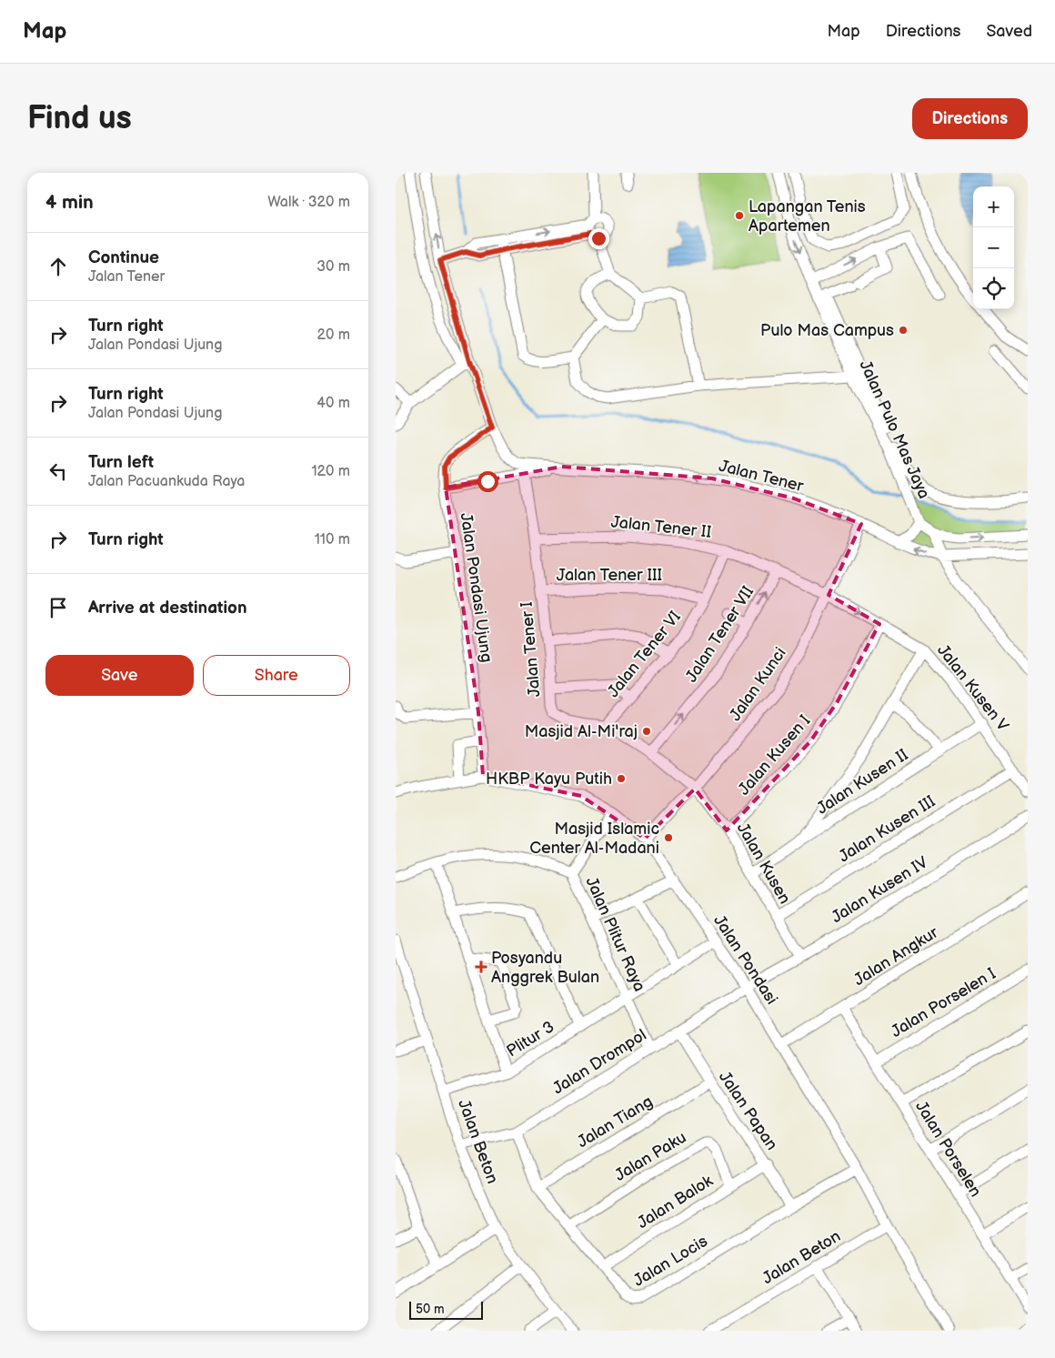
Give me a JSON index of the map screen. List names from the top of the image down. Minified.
{"streets":{"street":["Jalan Pulo Mas Jaya","Jalan Tener","Jalan Tener II","Jalan Tener III","Jalan Pondasi Ujung","Jalan Tener VII","Jalan Tener I","Jalan Tener VI","Jalan Kunci","Jalan Kusen V","Jalan Kusen I","Jalan Kusen II","Jalan Kusen III","Jalan Kusen","Jalan Kusen IV","Jalan Plitur Raya","Jalan Angkur","Jalan Pondasi","Jalan Porselen I","Plitur 3","Jalan Drompol","Jalan Papan","Jalan Tiang","Jalan Beton","Jalan Porselen","Jalan Paku","Jalan Balok","Jalan Locis"]},"crossings":[["Jalan Tener","Jalan Pondasi Ujung"],["Jalan Tener","Jalan Tener I"],["Jalan Tener","Jalan Kunci"],["Jalan Tener II","Jalan Tener VII"],["Jalan Tener II","Jalan Tener I"],["Jalan Tener II","Jalan Tener VI"],["Jalan Tener II","Jalan Kunci"],["Jalan Tener II","Jalan Kusen V"],["Jalan Tener III","Jalan Tener I"],["Jalan Tener III","Jalan Tener VI"],["Jalan Pondasi Ujung","Jalan Pondasi"],["Jalan Tener VII","Jalan Tener I"],["Jalan Tener I","Jalan Tener VI"],["Jalan Tener I","Jalan Kunci"],["Jalan Tener I","Jalan Kusen"],["Jalan Kunci","Jalan Kusen V"],["Jalan Kunci","Jalan Kusen"],["Jalan Kunci","Jalan Pondasi"],["Jalan Kusen V","Jalan Kusen I"],["Jalan Kusen V","Jalan Kusen II"],["Jalan Kusen V","Jalan Kusen III"],["Jalan Kusen I","Jalan Kusen"],["Jalan Kusen II","Jalan Kusen"],["Jalan Kusen III","Jalan Kusen"],["Jalan Kusen","Jalan Kusen IV"],["Jalan Kusen IV","Jalan Pondasi"],["Jalan Kusen IV","Jalan Drompol"],["Jalan Plitur Raya","Plitur 3"],["Jalan Plitur Raya","Jalan Drompol"],["Jalan Angkur","Jalan Pondasi"],["Jalan Angkur","Jalan Porselen"],["Jalan Pondasi","Plitur 3"],["Jalan Pondasi","Jalan Drompol"],["Jalan Pondasi","Jalan Beton"],["Jalan Pondasi","Jalan Locis"],["Jalan Porselen I","Jalan Porselen"],["Plitur 3","Jalan Beton"],["Jalan Drompol","Jalan Papan"],["Jalan Drompol","Jalan Beton"],["Jalan Drompol","Jalan Locis"],["Jalan Papan","Jalan Tiang"],["Jalan Papan","Jalan Balok"],["Jalan Papan","Jalan Locis"],["Jalan Tiang","Jalan Locis"],["Jalan Paku","Jalan Balok"],["Jalan Paku","Jalan Locis"],["Jalan Balok","Jalan Locis"]],"one_way":["Jalan Tener","Jalan Tener VII"],"places":{"other":["Lapangan Tenis Apartemen","Pulo Mas Campus","Masjid Al-Mi'raj","HKBP Kayu Putih","Masjid Islamic Center Al-Madani"],"health":["Posyandu Anggrek Bulan"]},"scale_bar":"50 m","page":{"header":"Map","nav":["Map","Directions","Saved"],"buttons":["Directions",["Save","Share"]],"title":"Find us","heading":["4 min","Walk · 320 m"],"map_buttons":["+","−"],"list":[["Continue","Jalan Tener","30 m"],["Turn right","Jalan Pondasi Ujung","20 m"],["Turn right","Jalan Pondasi Ujung","40 m"],["Turn left","Jalan Pacuankuda Raya","120 m"],["Turn right","110 m"],"Arrive at destination"],"scale":"50 m"}}
